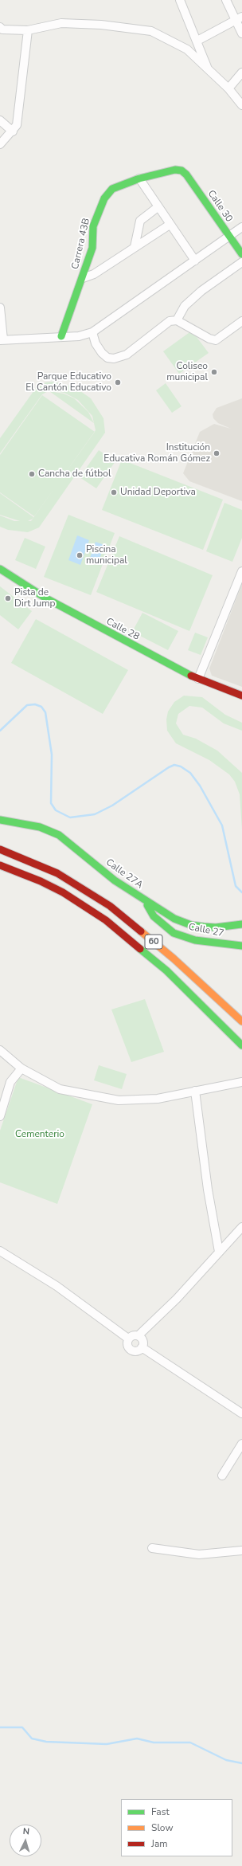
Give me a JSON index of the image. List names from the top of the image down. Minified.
{"streets":{"main road":["Calle 30","Carrera 43B","Calle 28","Calle 27A","Calle 27","60"]},"crossings":[["Calle 30","Carrera 43B"],["Calle 27A","Calle 27"]],"parks":["Cementerio"],"places":["Coliseo municipal","Parque Educativo El Cantón Educativo","Institución Educativa Román Gómez","Cancha de fútbol","Unidad Deportiva","Piscina municipal","Pista de Dirt Jump"],"legend":["Fast","Slow","Jam"],"north":"top"}
